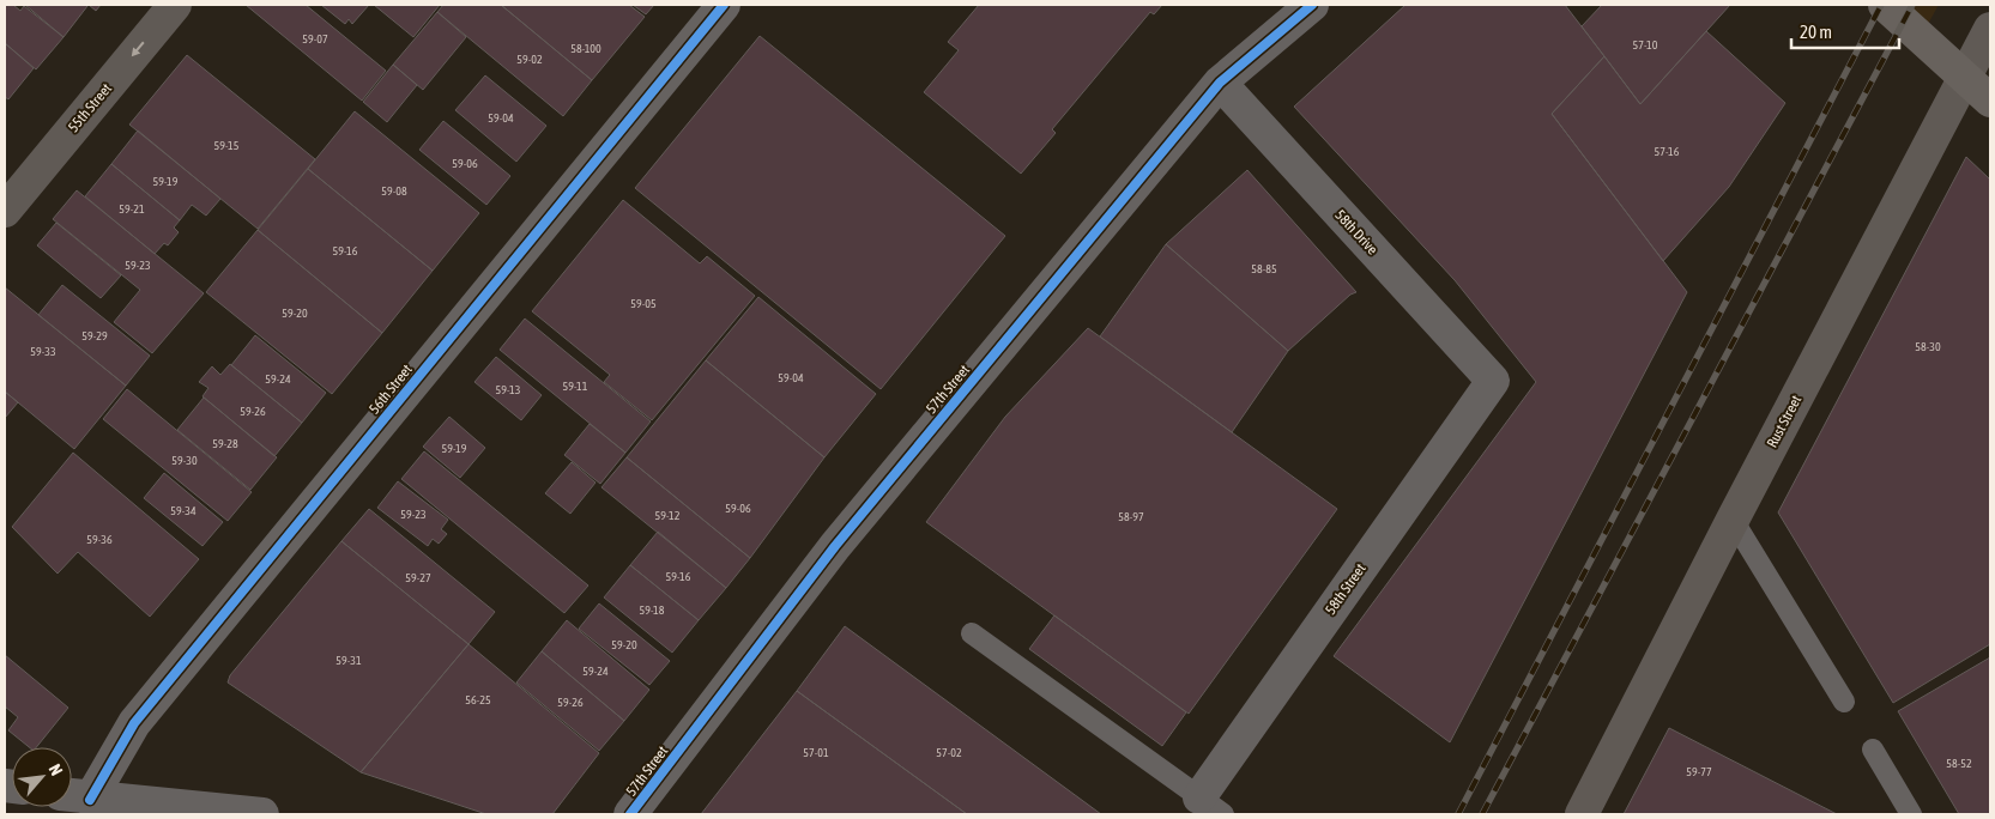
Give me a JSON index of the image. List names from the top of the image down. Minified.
{"streets":{"main road":["55th Street","Rust Street"],"street":["58th Drive","56th Street","57th Street","58th Street"]},"crossings":[["58th Drive","57th Street"],["58th Drive","58th Street"]],"one_way":["55th Street"],"house_numbers":["59-07","57-10","58-100","59-02","59-04","59-15","57-16","59-06","59-19","59-08","59-21","59-16","59-23","58-85","59-05","59-20","59-29","58-30","59-33","59-04","59-24","59-11","59-13","59-26","59-28","59-19","59-30","59-06","59-34","59-23","59-12","58-97","59-36","59-16","59-27","59-18","59-20","59-31","59-24","56-25","59-26","57-01","57-02","58-52","59-77"],"scale_bar":"20 m","north":"top right"}
